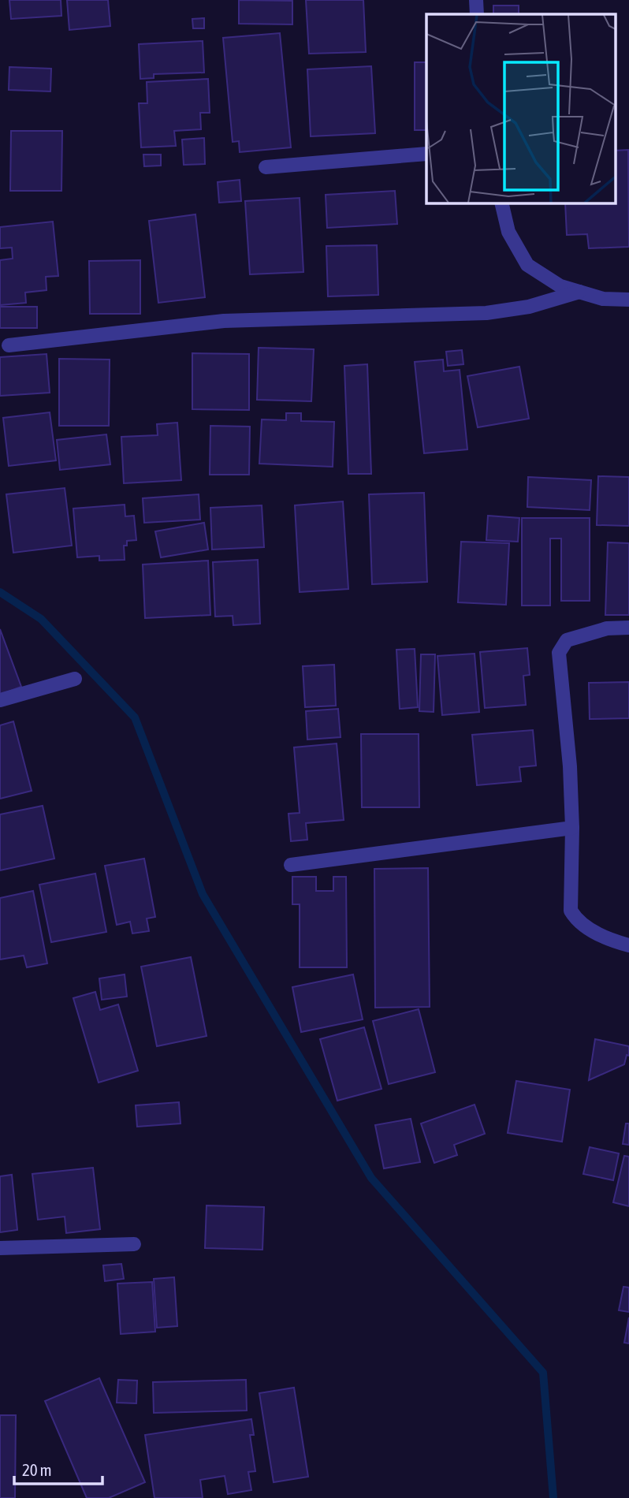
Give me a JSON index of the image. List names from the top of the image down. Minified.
{"scale_bar":"20 m"}
